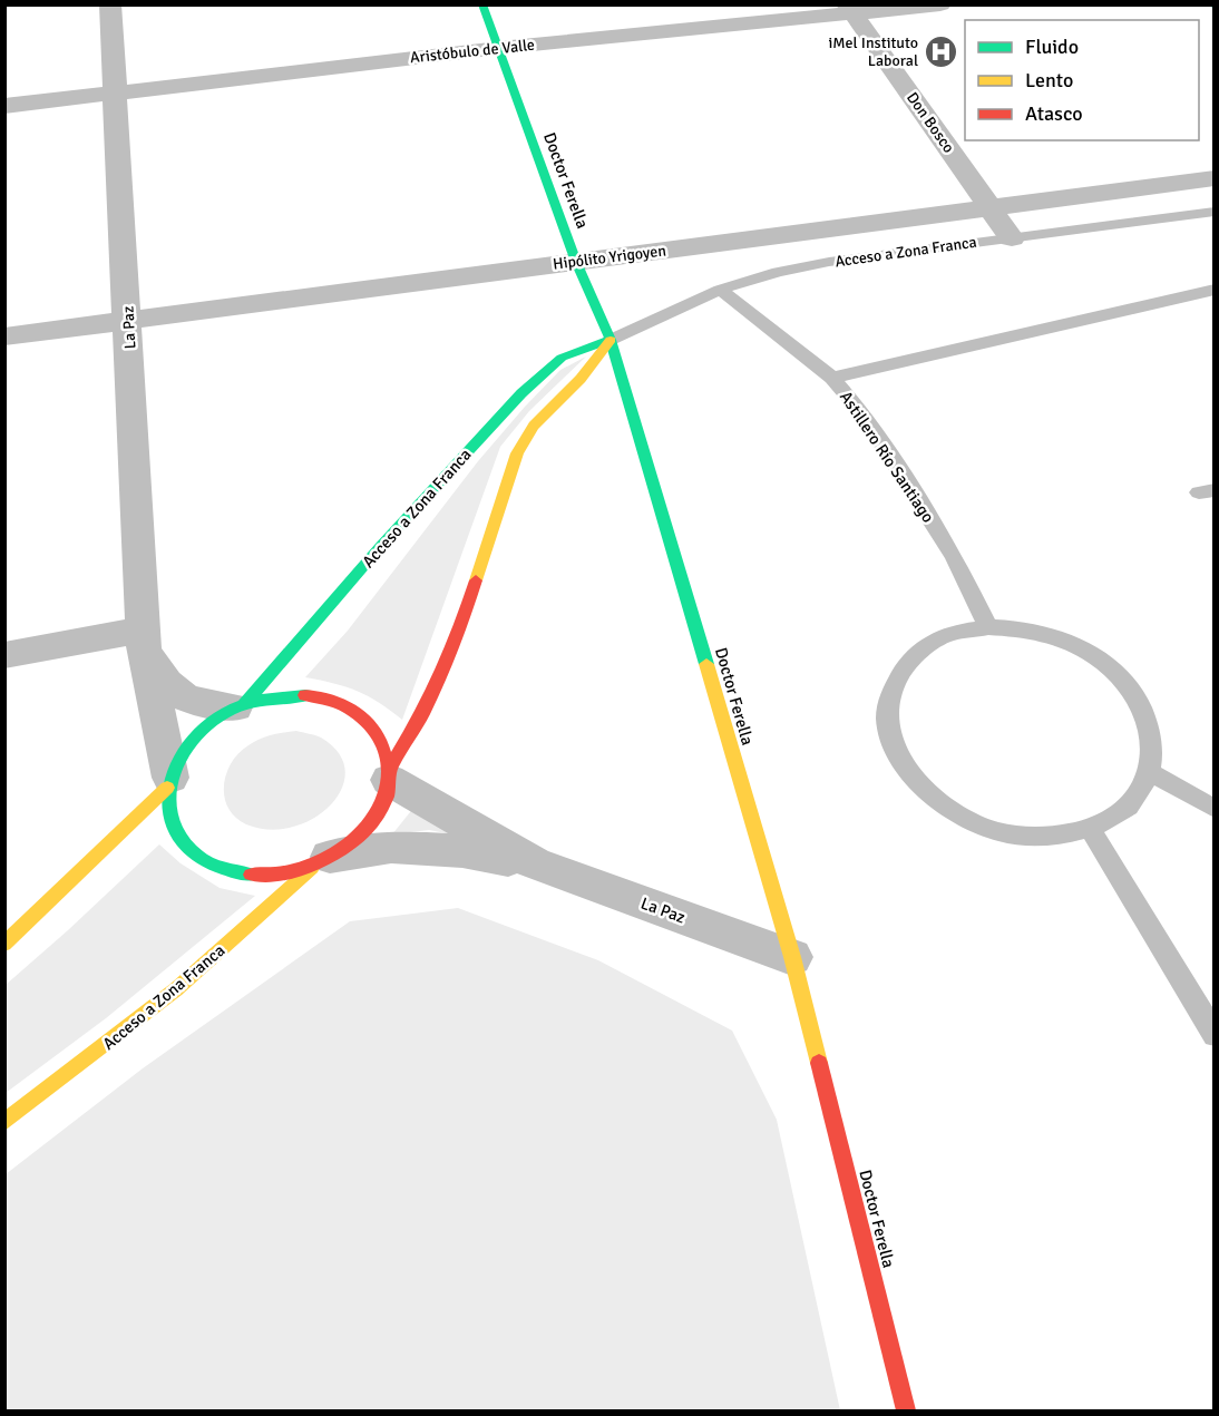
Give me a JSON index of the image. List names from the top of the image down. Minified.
{"streets":{"main road":["Doctor Ferella","Acceso a Zona Franca"],"street":["Aristóbulo de Valle","Don Bosco","Hipólito Yrigoyen","La Paz"],"lane":["Astillero Río Santiago"]},"crossings":[["Aristóbulo de Valle","Don Bosco"],["Aristóbulo de Valle","Doctor Ferella"],["Aristóbulo de Valle","La Paz"],["Don Bosco","Acceso a Zona Franca"],["Don Bosco","Hipólito Yrigoyen"],["Doctor Ferella","Acceso a Zona Franca"],["Doctor Ferella","Hipólito Yrigoyen"],["Doctor Ferella","La Paz"],["Acceso a Zona Franca","La Paz"],["Acceso a Zona Franca","Astillero Río Santiago"],["Hipólito Yrigoyen","La Paz"]],"places":{"hospital":["iMel Instituto Laboral"]},"legend":["Fluido","Lento","Atasco"]}
